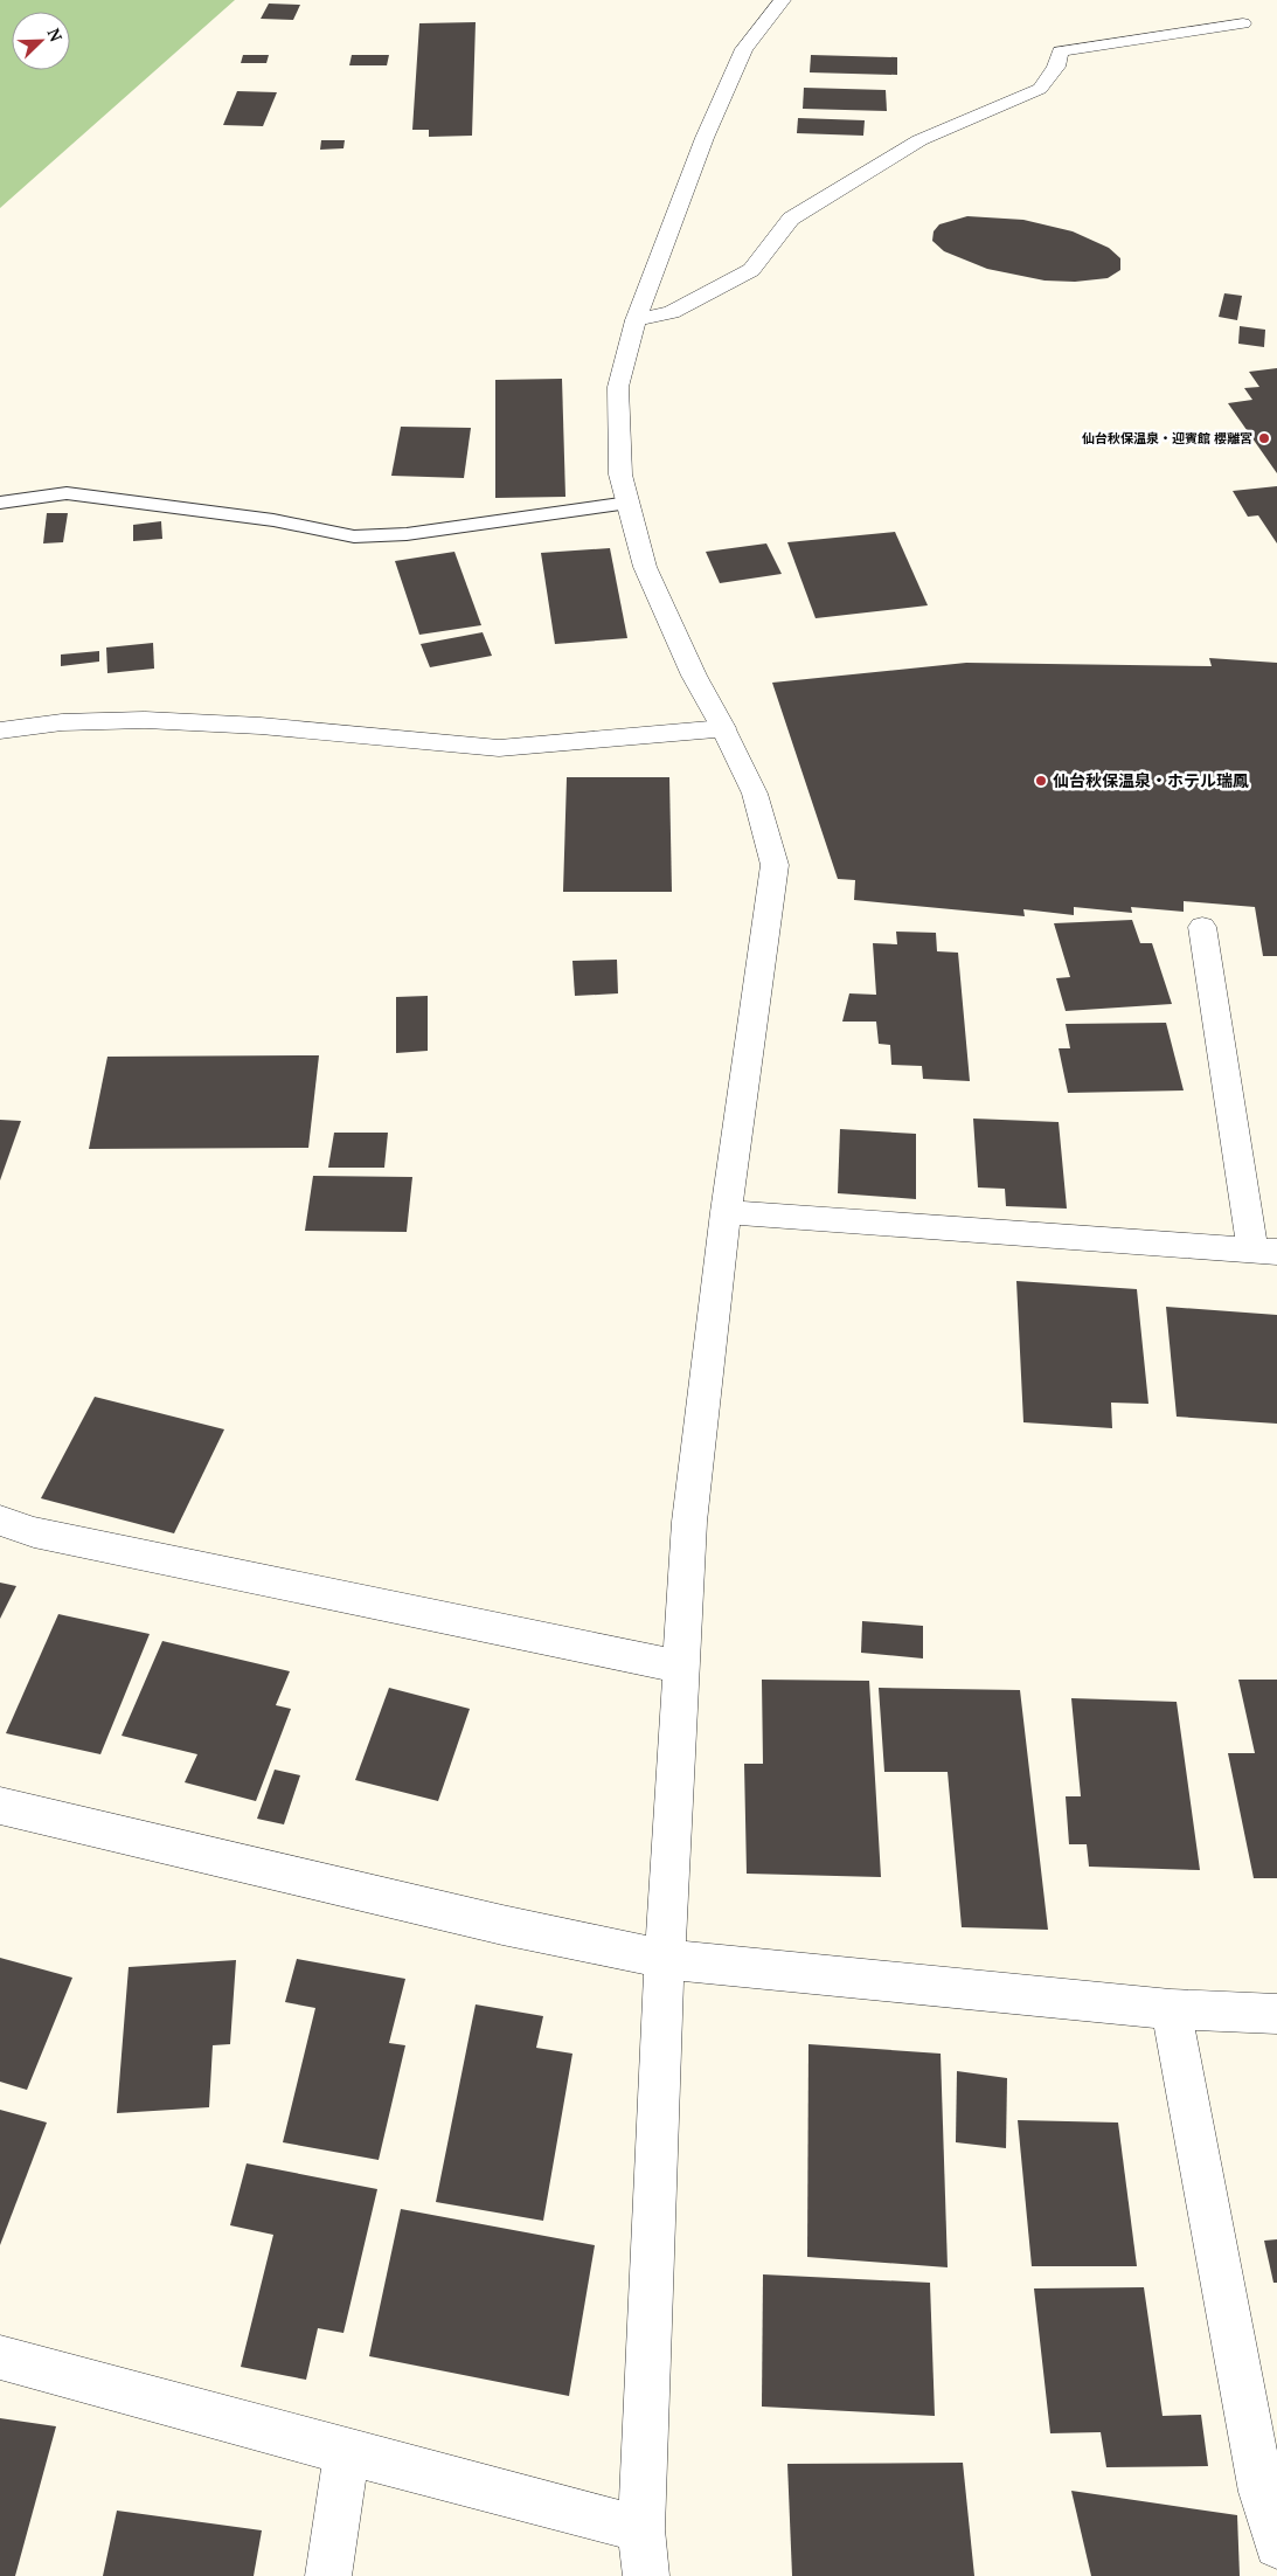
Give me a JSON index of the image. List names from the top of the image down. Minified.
{"places":["仙台秋保温泉・迎賓館 櫻離宮","仙台秋保温泉・ホテル瑞鳳"],"north":"top right"}
